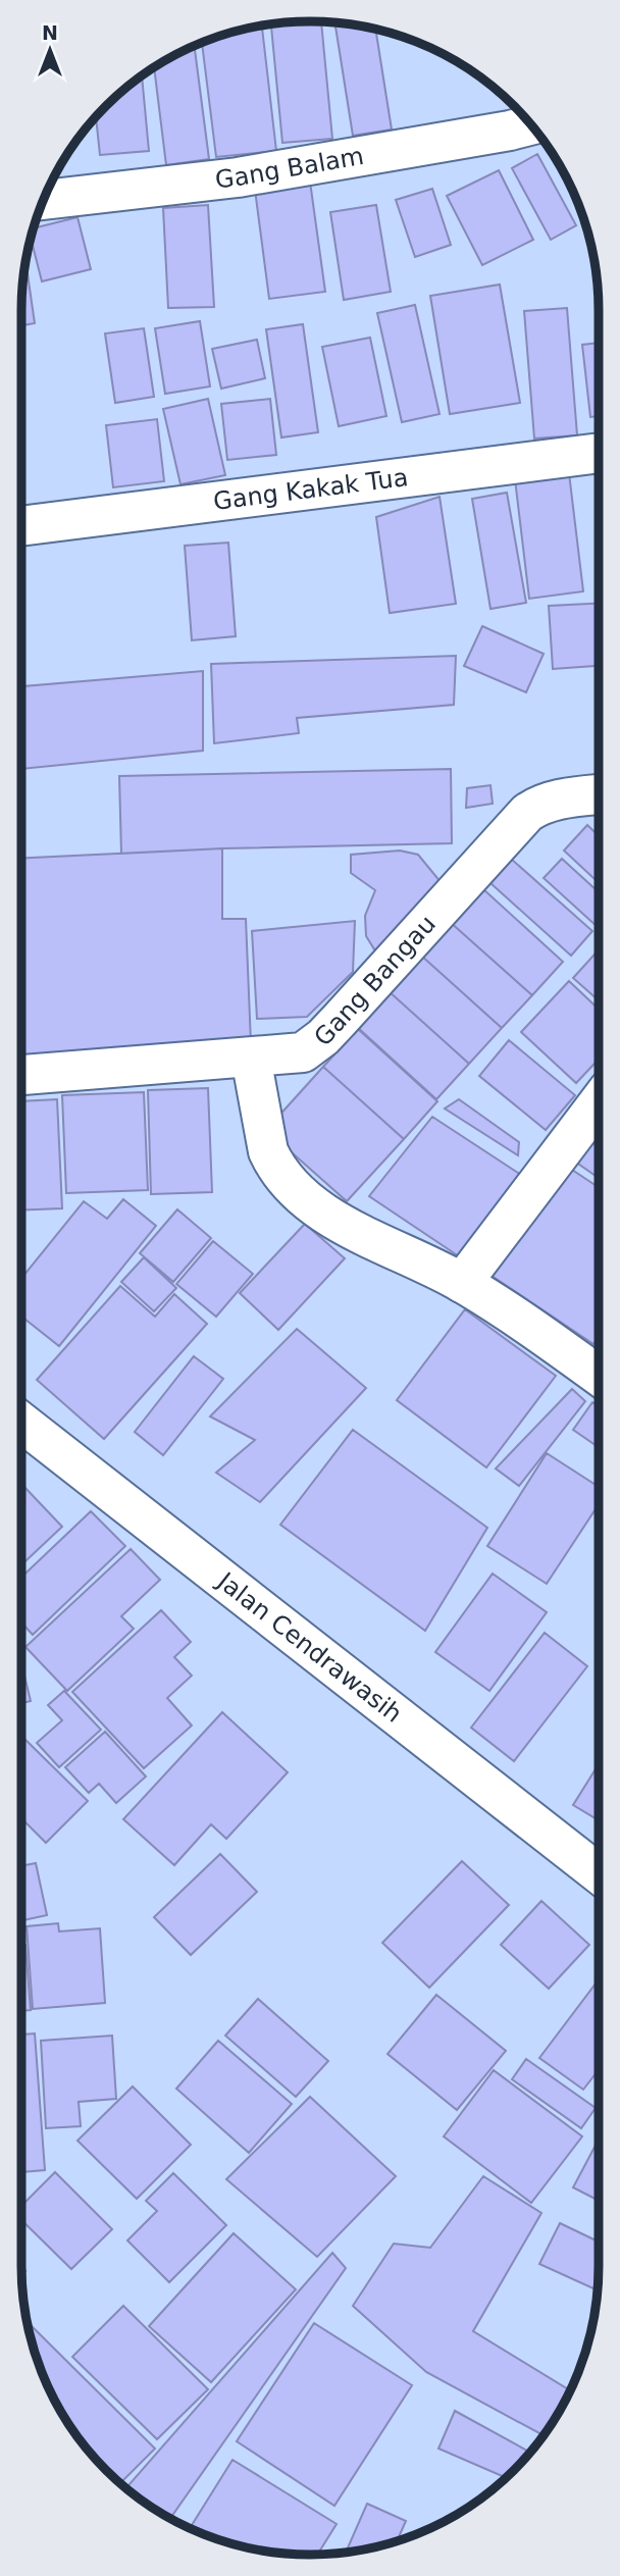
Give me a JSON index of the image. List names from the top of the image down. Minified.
{"streets":{"street":["Gang Balam","Gang Kakak Tua","Gang Bangau","Jalan Cendrawasih"]},"north":"top"}
